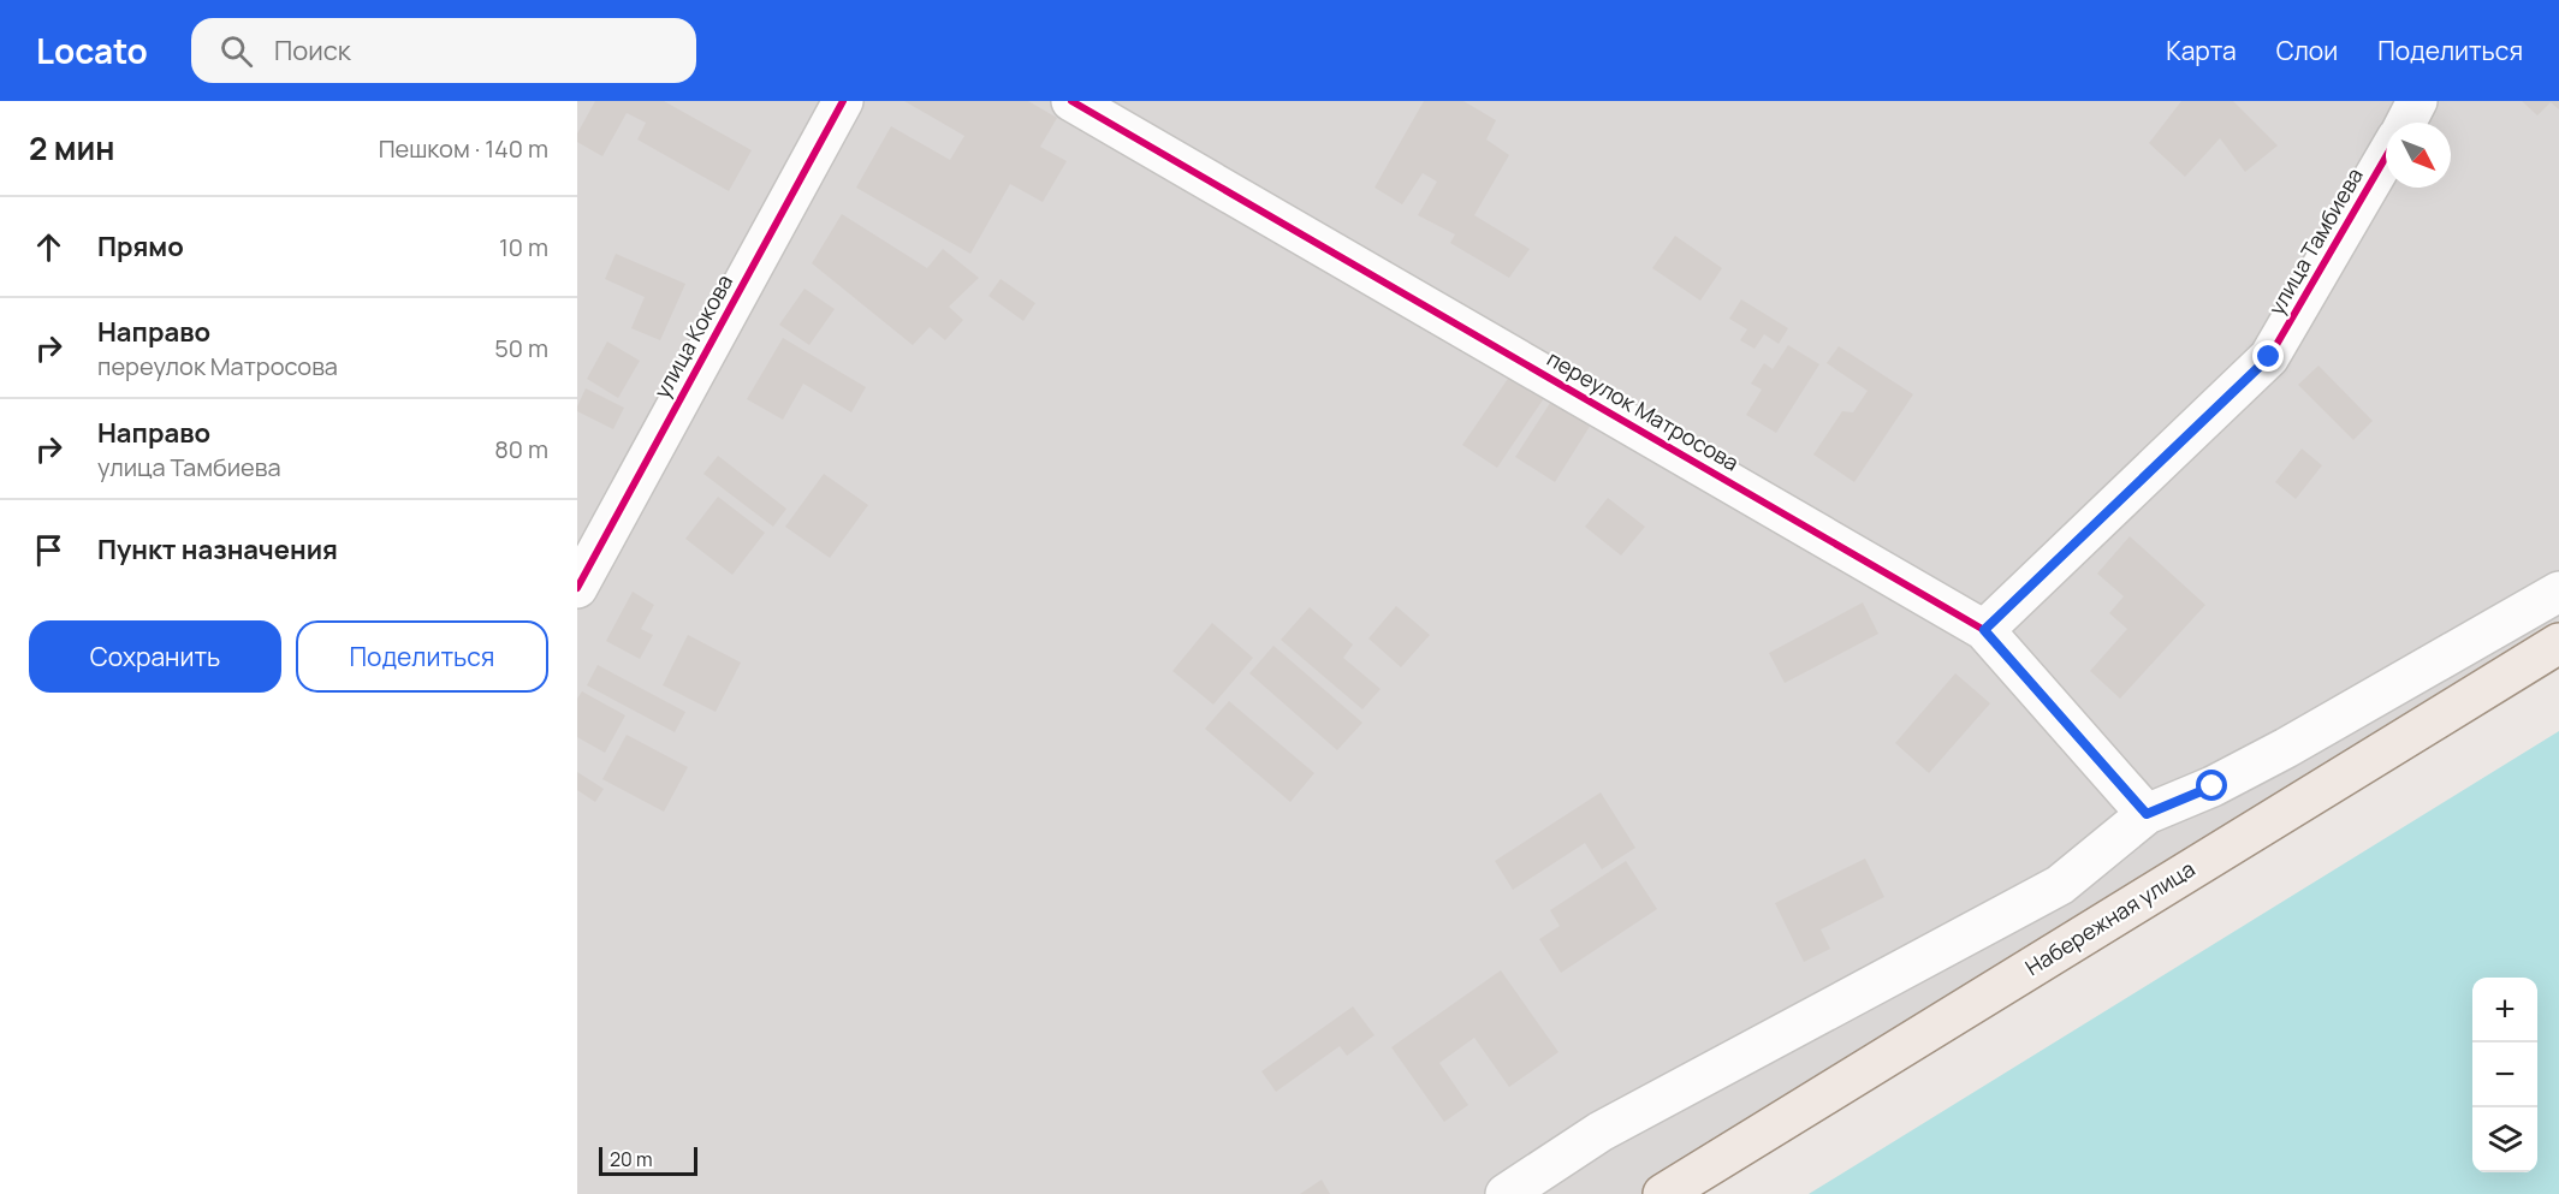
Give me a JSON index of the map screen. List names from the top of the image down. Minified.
{"streets":{"main road":["Набережная улица"],"street":["улица Тамбиева","улица Кокова","переулок Матросова"]},"crossings":[["улица Тамбиева","переулок Матросова"]],"scale_bar":"20 m","north":"bottom right","page":{"header":"Locato","search":"Поиск","nav":["Карта","Слои","Поделиться"],"heading":["2 мин","Пешком · 140 m"],"list":[["Прямо","10 m"],["Направо","переулок Матросова","50 m"],["Направо","улица Тамбиева","80 m"],"Пункт назначения"],"buttons":["Сохранить","Поделиться"],"map_buttons":["+","−"],"scale":"20 m"}}
